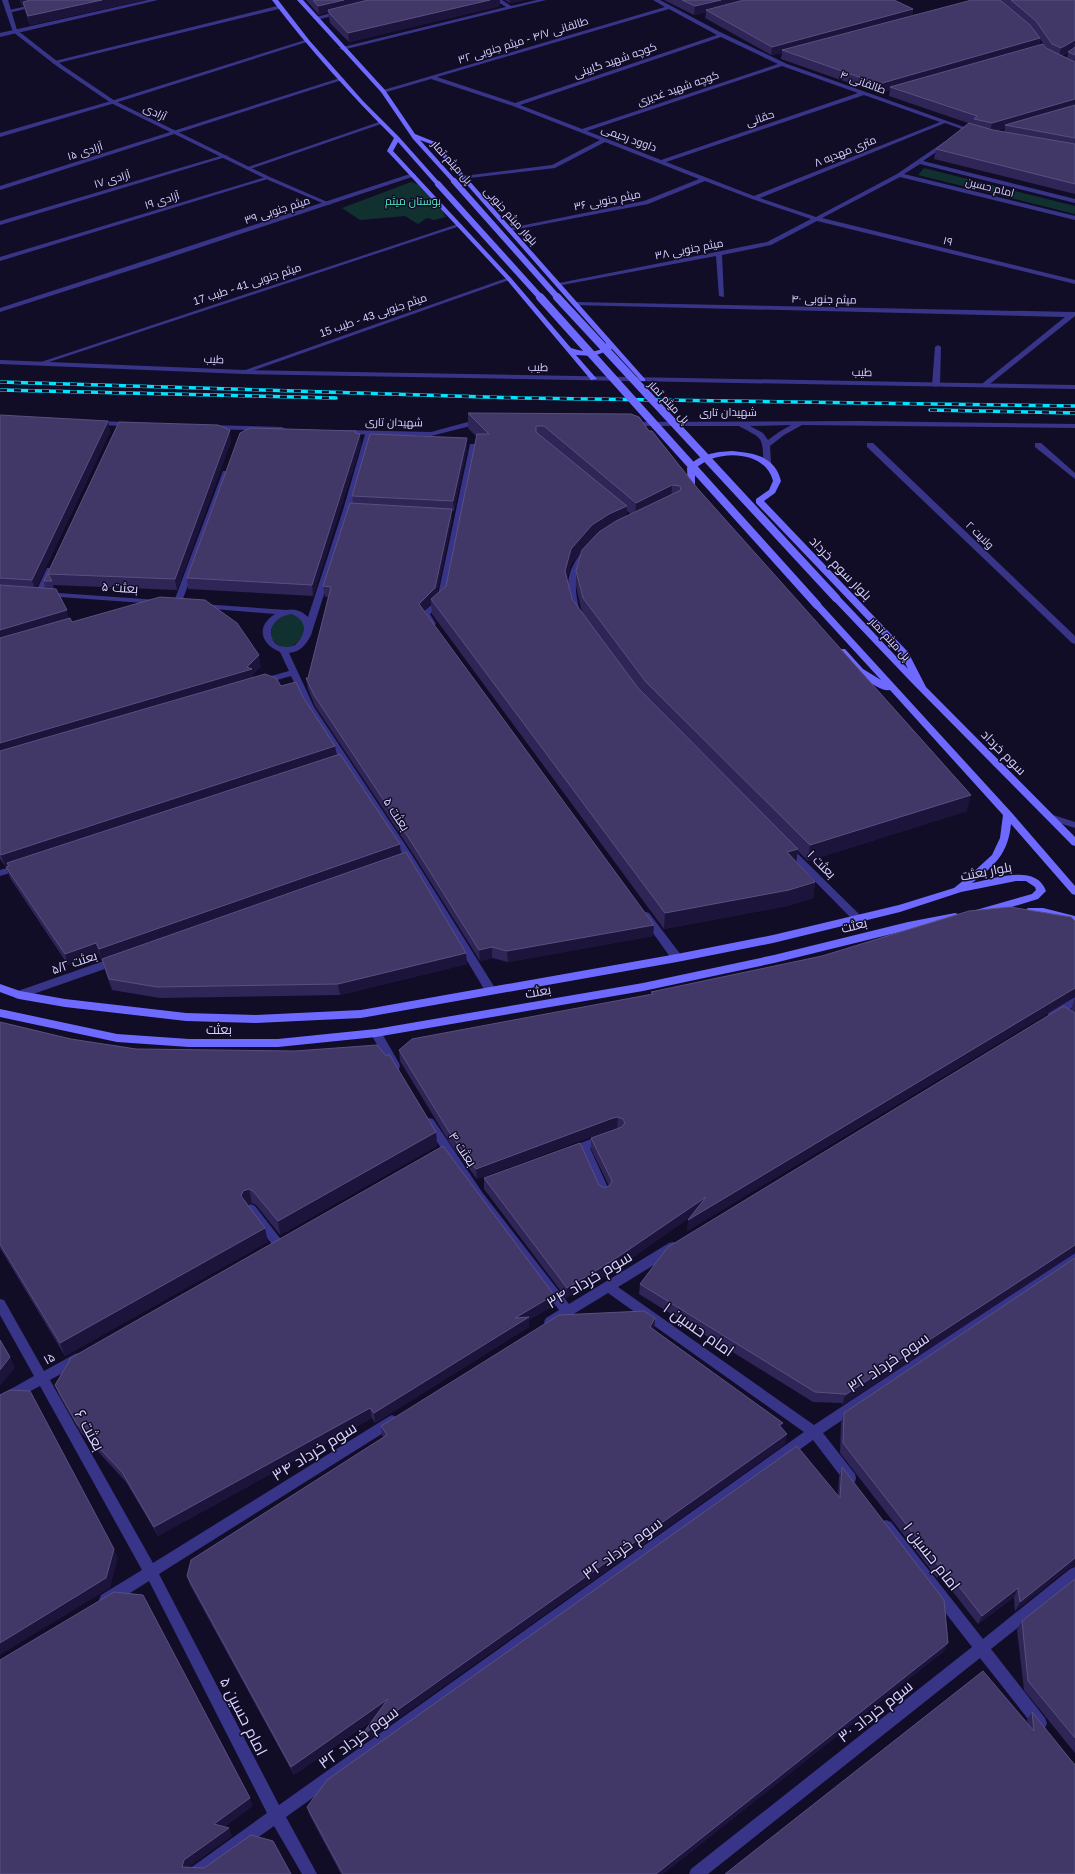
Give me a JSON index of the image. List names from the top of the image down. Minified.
{"streets":{"main road":["پل میثم تمار","بلوار میثم جنوبی","بلوار سوم خرداد","سوم خرداد","بلوار بعثت","بعثت"],"street":["طالقانی ۴/۷ - میثم جنوبی ۳۲","کوچه شهید گایینی","طالقانی ۴","کوچه شهید غدیری","آزادی","حقانی","داوود رحیمی","آزادی ۱۵","۸ متری مهدیه","آزادی ۱۷","امام حسین","آزادی ۱۹","میثم جنوبی ۳۶","میثم جنوبی ۳۹","۱۹","میثم جنوبی ۳۸","میثم جنوبی 41 - طیب 17","میثم جنوبی ۴۰","میثم جنوبی 43 - طیب 15","طیب","شهیدان تاری","ولایت ۲","بعثت ۵","بعثت ۱","بعثت ۵/۲","بعثت ۴","سوم خرداد ۳۴","امام حسین ۱","۱۵","سوم خرداد ۳۲","بعثت ۶","سوم خرداد ۳۰","امام حسین ۵"]},"crossings":[["طالقانی ۴/۷ - میثم جنوبی ۳۲","طالقانی ۴"],["طالقانی ۴/۷ - میثم جنوبی ۳۲","داوود رحیمی"],["کوچه شهید گایینی","طالقانی ۴"],["کوچه شهید گایینی","داوود رحیمی"],["طالقانی ۴","کوچه شهید غدیری"],["طالقانی ۴","حقانی"],["طالقانی ۴","۸ متری مهدیه"],["کوچه شهید غدیری","داوود رحیمی"],["آزادی","آزادی ۱۵"],["آزادی","آزادی ۱۷"],["آزادی","آزادی ۱۹"],["آزادی","میثم جنوبی ۳۹"],["حقانی","داوود رحیمی"],["داوود رحیمی","۸ متری مهدیه"],["داوود رحیمی","میثم جنوبی ۳۶"],["داوود رحیمی","۱۹"],["داوود رحیمی","میثم جنوبی ۳۸"],["پل میثم تمار","بلوار میثم جنوبی"],["پل میثم تمار","سوم خرداد"],["امام حسین","میثم جنوبی ۳۸"],["میثم جنوبی ۳۶","بلوار میثم جنوبی"],["بلوار میثم جنوبی","میثم جنوبی ۳۸"],["بلوار میثم جنوبی","میثم جنوبی ۴۰"],["بلوار میثم جنوبی","طیب"],["۱۹","میثم جنوبی ۳۸"],["میثم جنوبی 41 - طیب 17","طیب"],["میثم جنوبی 43 - طیب 15","طیب"],["بلوار سوم خرداد","سوم خرداد"],["بعثت ۵","بعثت"],["بعثت ۱","بعثت"],["بلوار بعثت","بعثت"],["بعثت","بعثت ۵/۲"],["بعثت ۴","سوم خرداد ۳۴"],["سوم خرداد ۳۴","امام حسین ۱"],["سوم خرداد ۳۴","بعثت ۶"],["سوم خرداد ۳۴","امام حسین ۵"],["امام حسین ۱","سوم خرداد ۳۲"],["امام حسین ۱","سوم خرداد ۳۰"],["۱۵","بعثت ۶"],["سوم خرداد ۳۲","امام حسین ۵"],["بعثت ۶","امام حسین ۵"]],"parks":["بوستان میثم"]}
